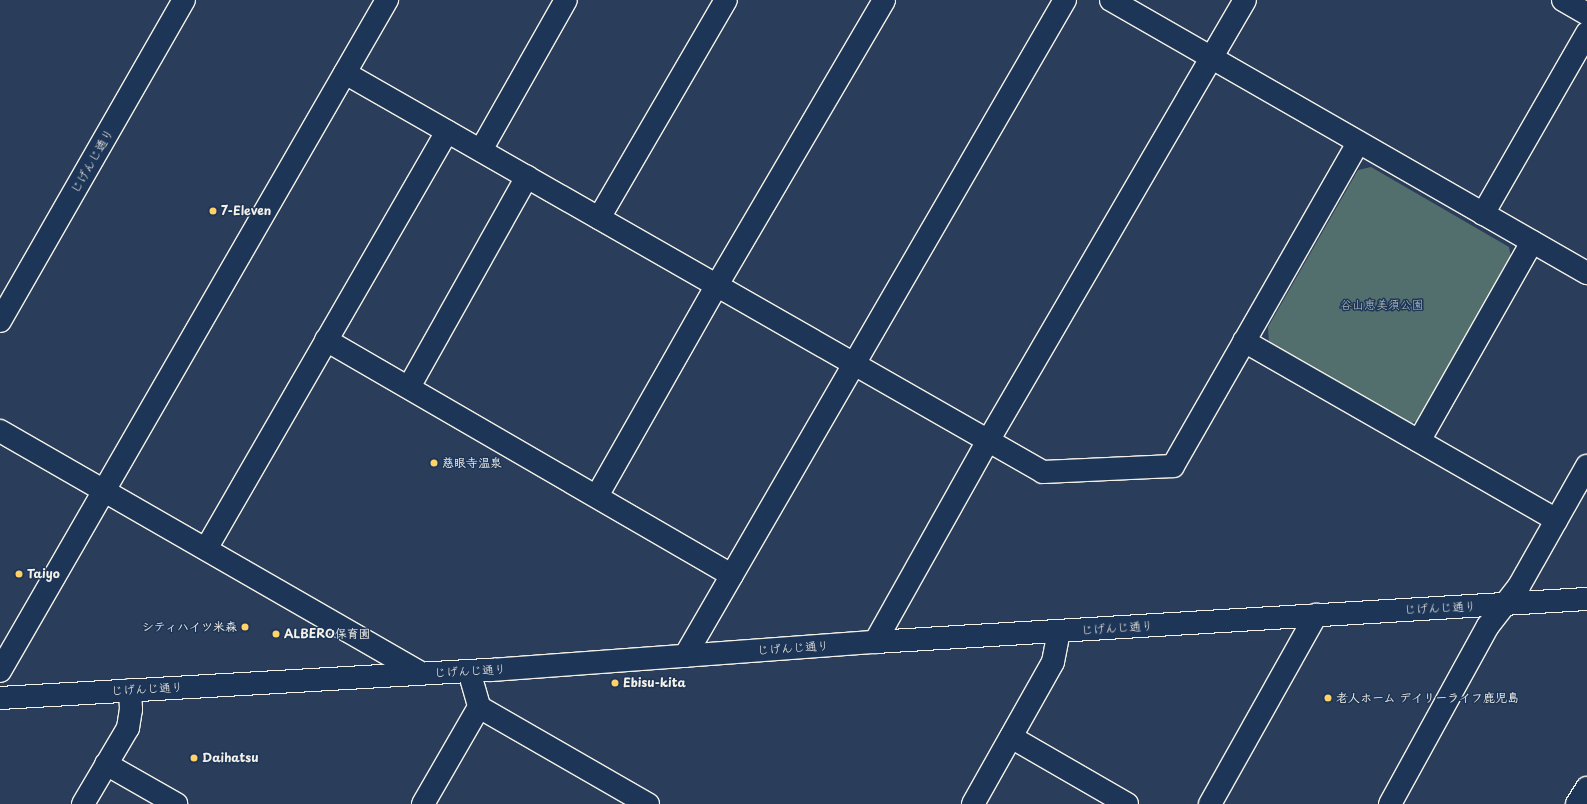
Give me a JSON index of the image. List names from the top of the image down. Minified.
{"streets":{"street":["じげんじ通り"]},"parks":["谷山恵美須公園"],"places":["7-Eleven","慈眼寺温泉","Taiyo","シティハイツ米森","ALBERO保育園","Ebisu-kita","老人ホーム デイリーライフ鹿児島","Daihatsu"]}
